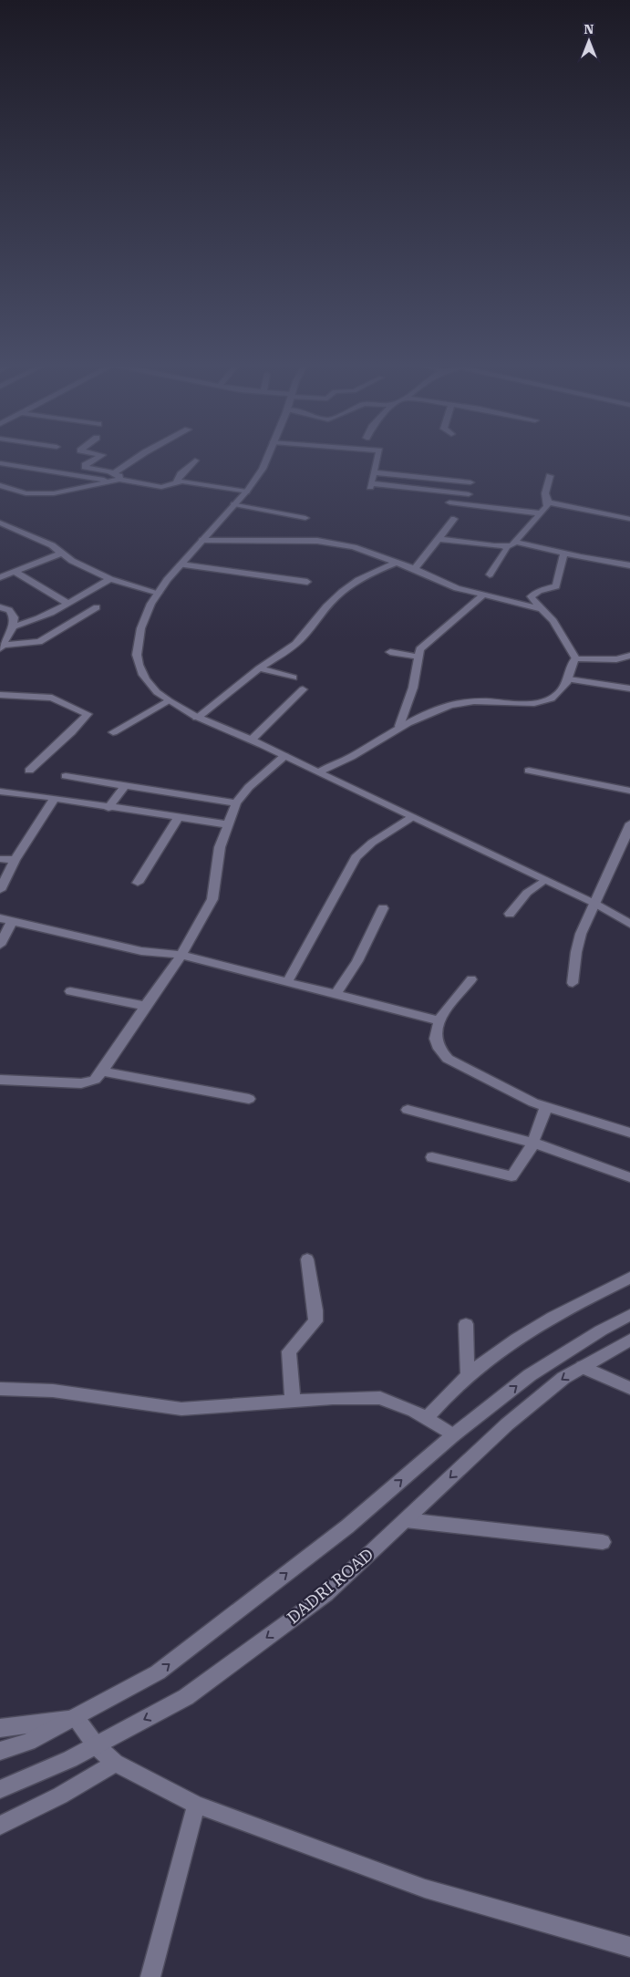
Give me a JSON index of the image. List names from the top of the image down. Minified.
{"streets":{"street":["DADRI ROAD"]},"north":"top"}
